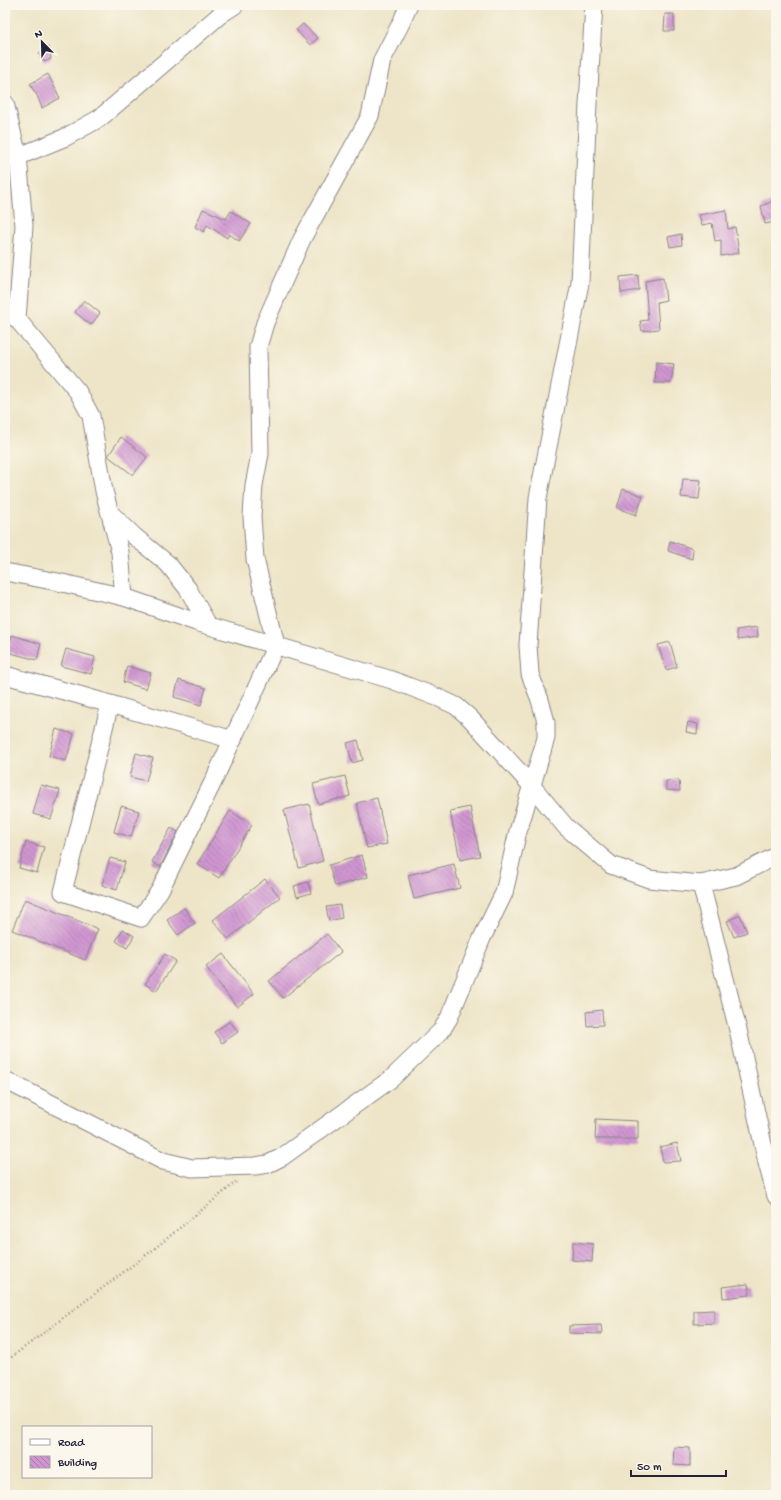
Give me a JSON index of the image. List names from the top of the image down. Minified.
{"legend":["Road","Building"],"scale_bar":"50 m","north":"top left"}
